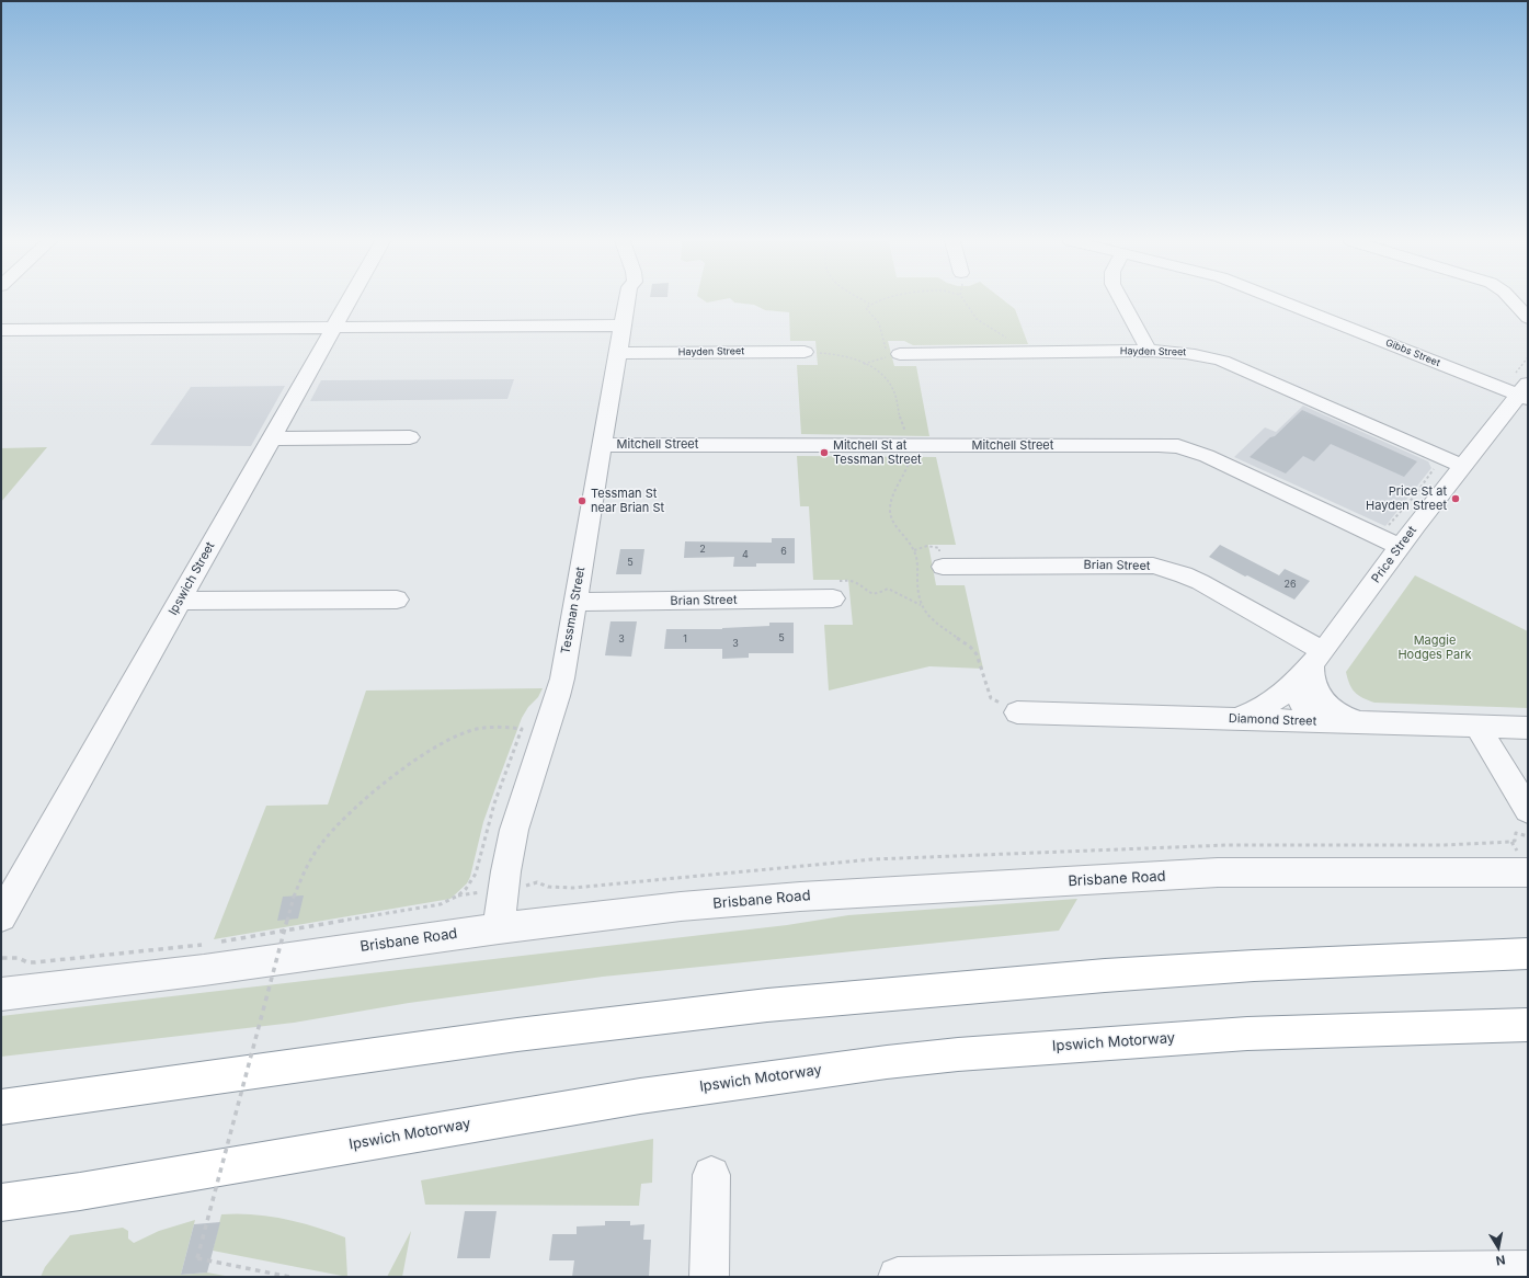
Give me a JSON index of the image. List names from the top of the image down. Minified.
{"streets":{"highway":["Ipswich Motorway"],"street":["Hayden Street","Gibbs Street","Mitchell Street","Price Street","Brian Street","Ipswich Street","Tessman Street","Diamond Street","Brisbane Road"]},"crossings":[["Hayden Street","Price Street"],["Hayden Street","Tessman Street"],["Gibbs Street","Price Street"],["Mitchell Street","Price Street"],["Mitchell Street","Tessman Street"],["Price Street","Brian Street"],["Price Street","Diamond Street"],["Brian Street","Tessman Street"],["Tessman Street","Brisbane Road"]],"parks":["Maggie Hodges Park"],"places":["Mitchell St at Tessman Street","Price St at Hayden Street","Tessman St near Brian St"],"house_numbers":["2","6","4","5","26","5","3","1","3"],"north":"bottom"}
